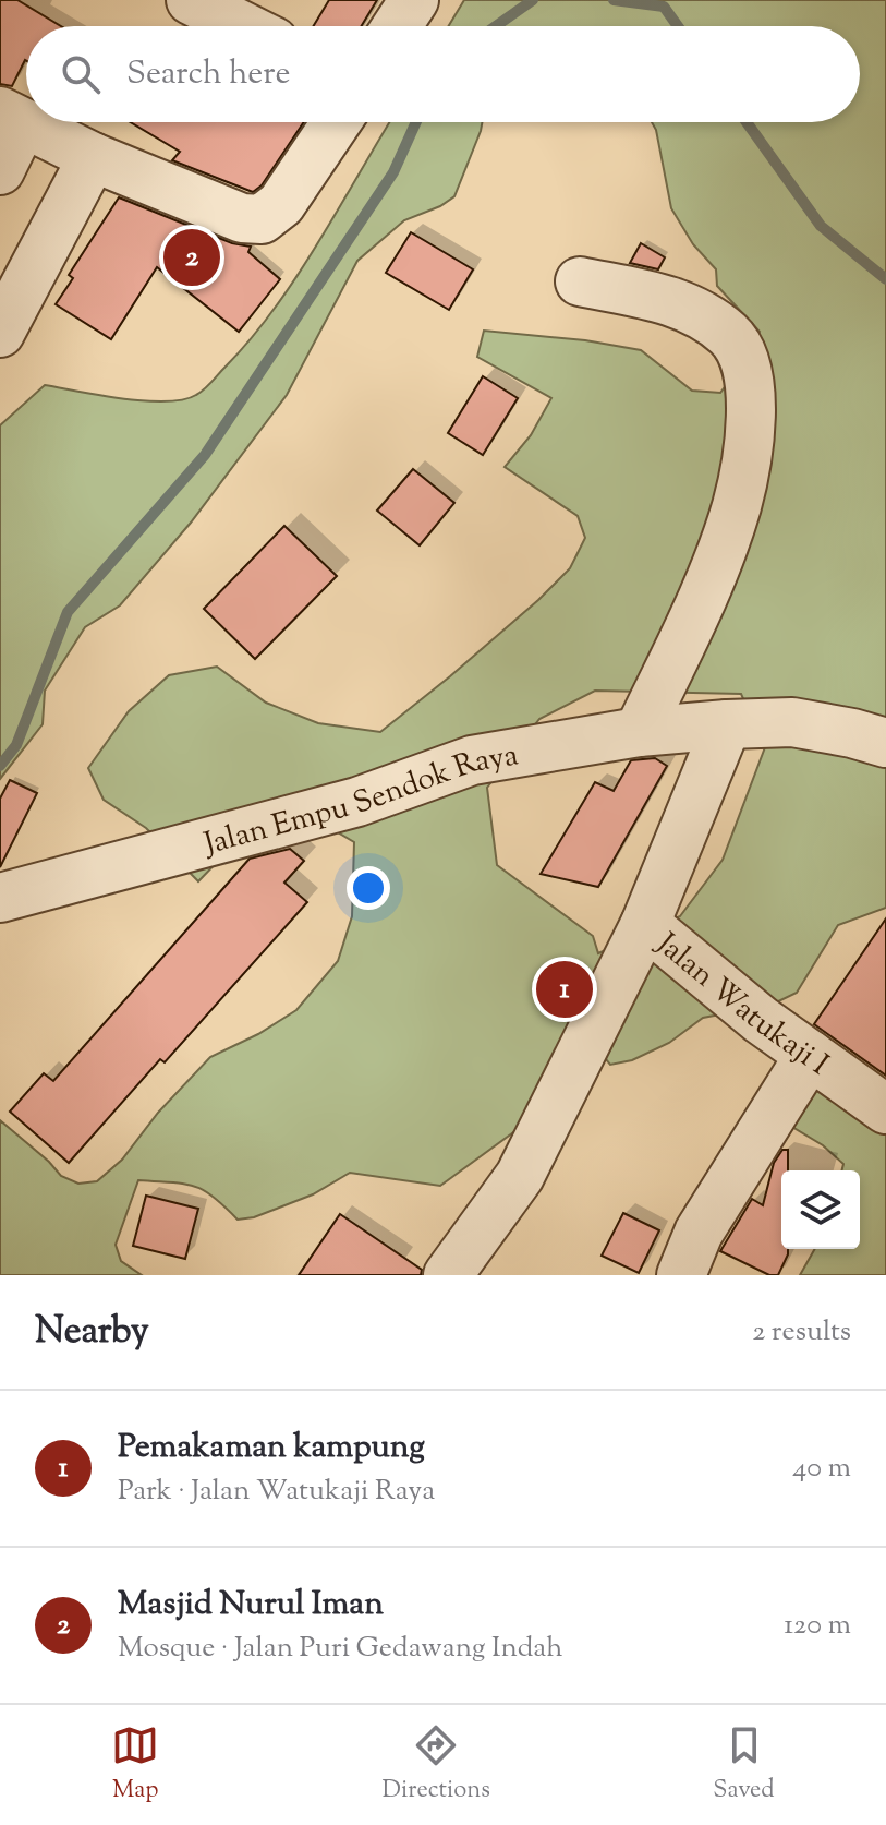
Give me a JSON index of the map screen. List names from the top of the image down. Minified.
{"streets":{"street":["Jalan Empu Sendok Raya","Jalan Watukaji I"]},"page":{"search":"Search here","pins":["2","1"],"heading":["Nearby","2 results"],"list":[{"mark":"1","name":"Pemakaman kampung","note":"Park · Jalan Watukaji Raya","value":"40 m"},{"mark":"2","name":"Masjid Nurul Iman","note":"Mosque · Jalan Puri Gedawang Indah","value":"120 m"}],"nav":["Map","Directions","Saved"]}}
